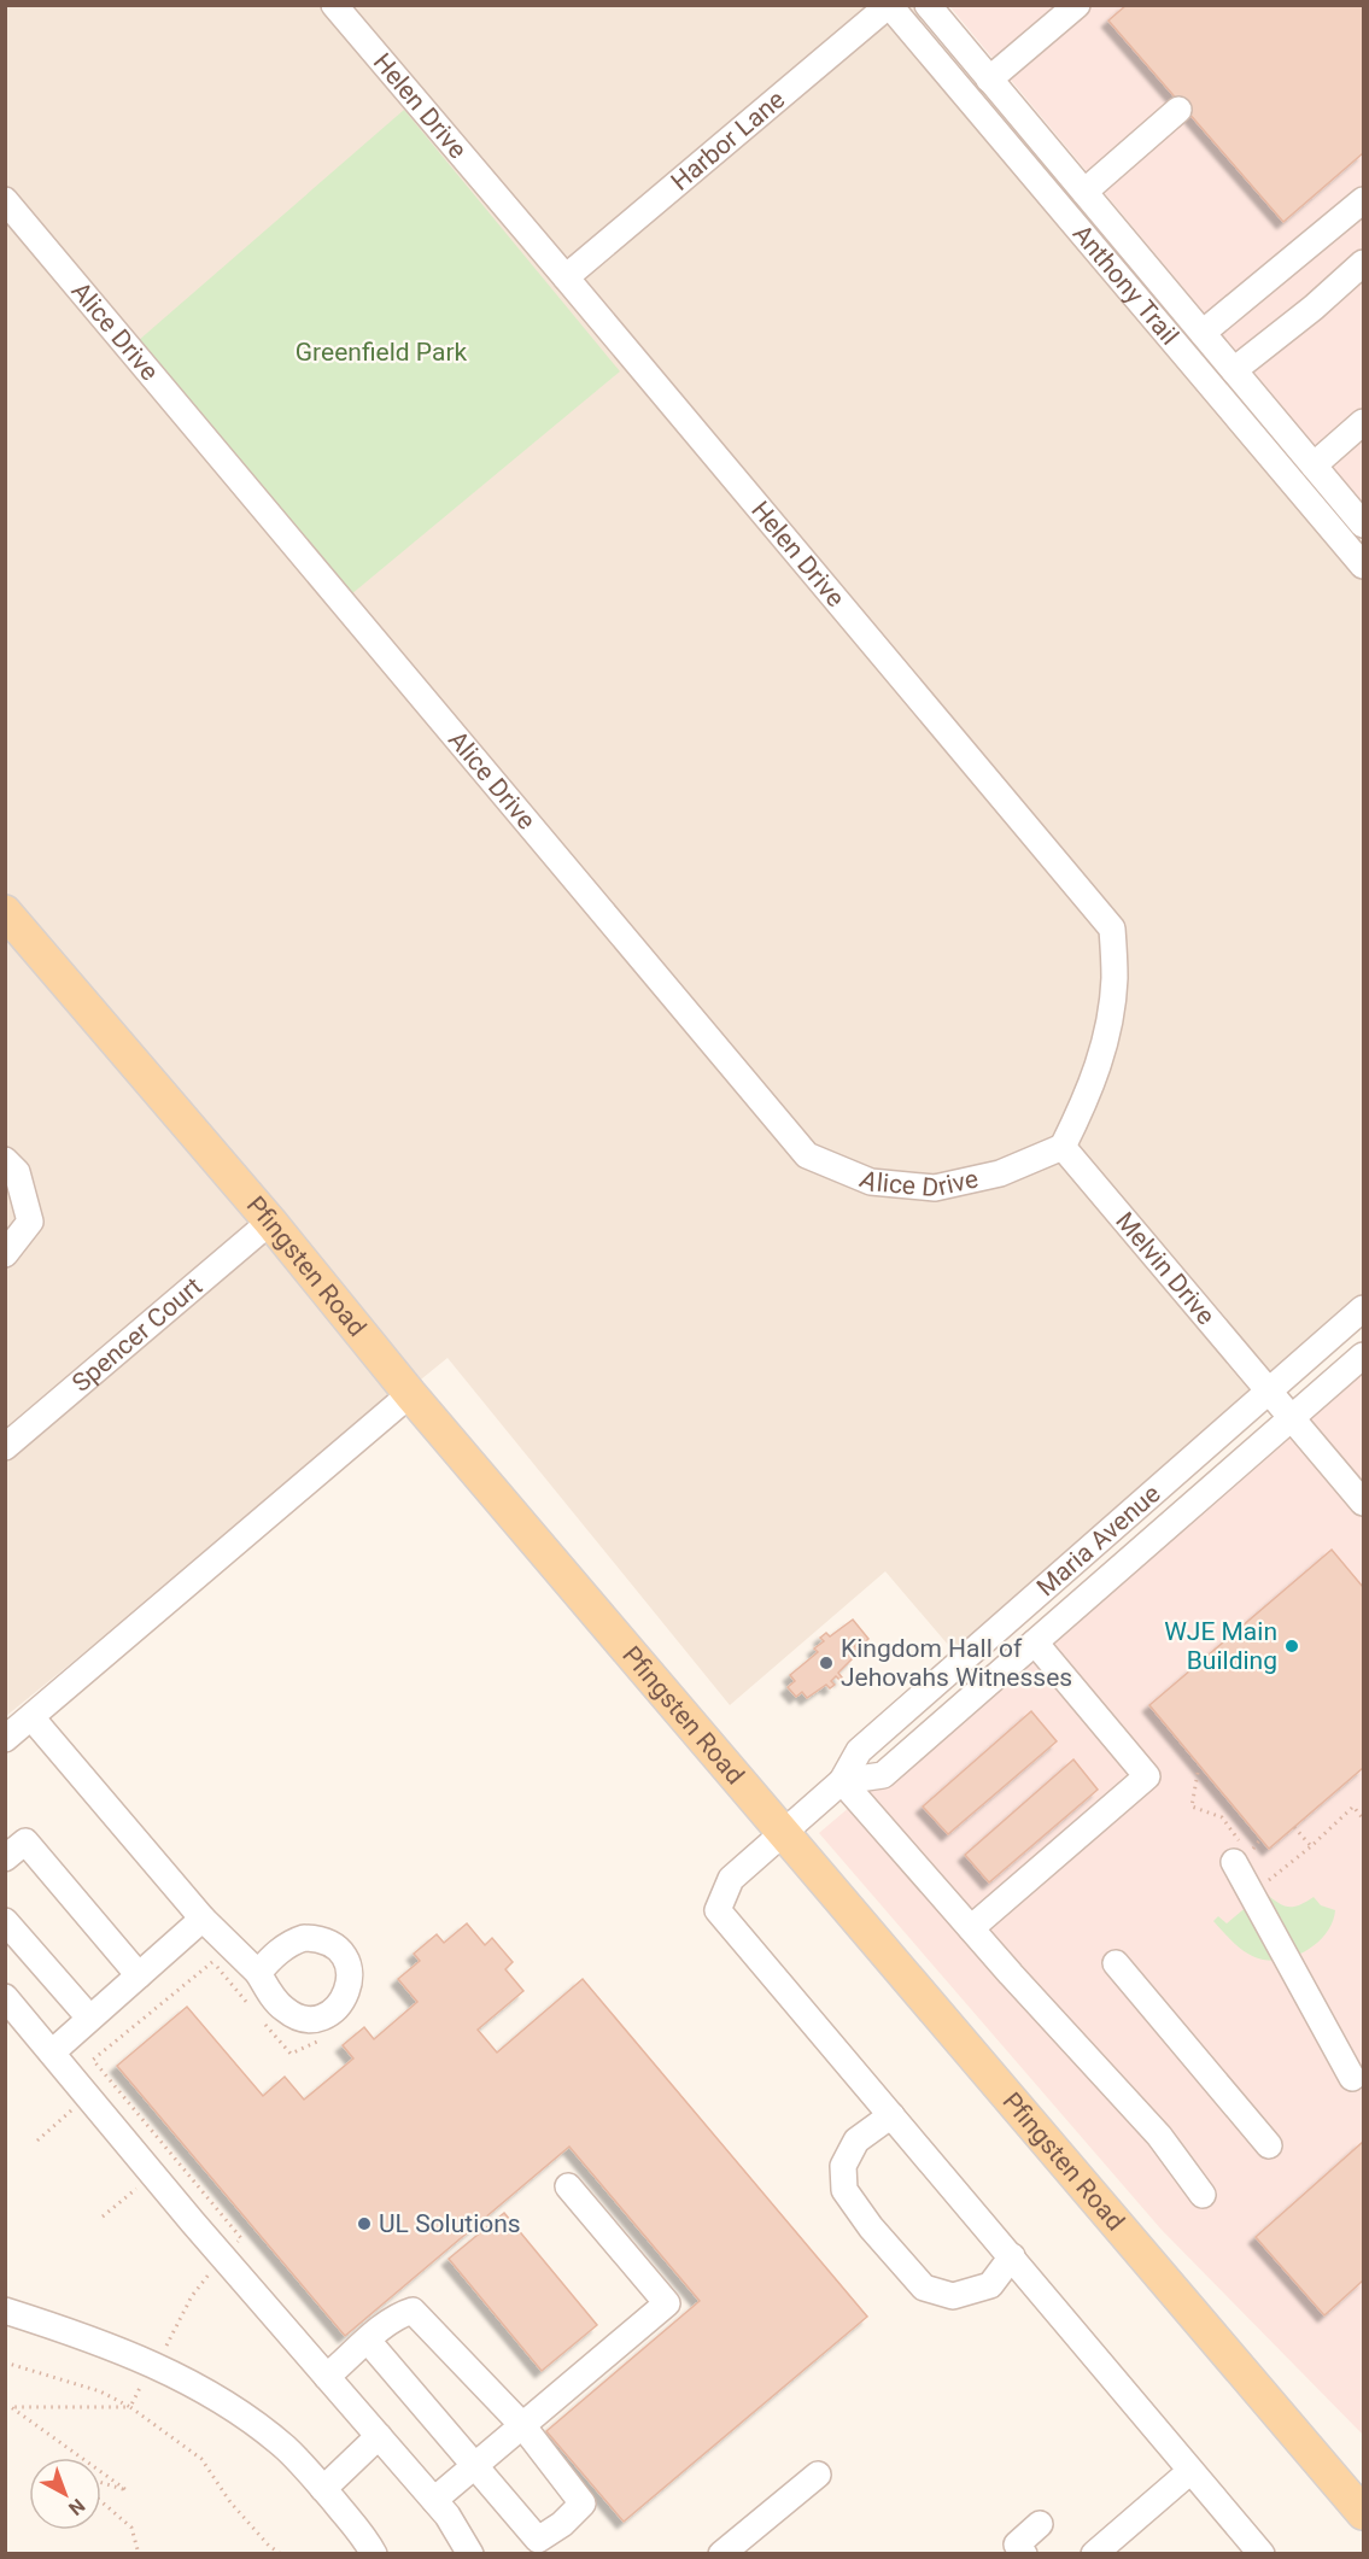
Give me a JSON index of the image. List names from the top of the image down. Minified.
{"streets":{"main road":["Pfingsten Road"],"street":["Helen Drive","Harbor Lane","Anthony Trail","Alice Drive","Melvin Drive","Spencer Court","Maria Avenue"]},"crossings":[["Helen Drive","Harbor Lane"],["Helen Drive","Alice Drive"],["Helen Drive","Melvin Drive"],["Harbor Lane","Anthony Trail"],["Alice Drive","Melvin Drive"],["Pfingsten Road","Spencer Court"],["Pfingsten Road","Maria Avenue"],["Melvin Drive","Maria Avenue"]],"parks":["Greenfield Park"],"places":["WJE Main Building","Kingdom Hall of Jehovahs Witnesses","UL Solutions"],"north":"bottom right"}
